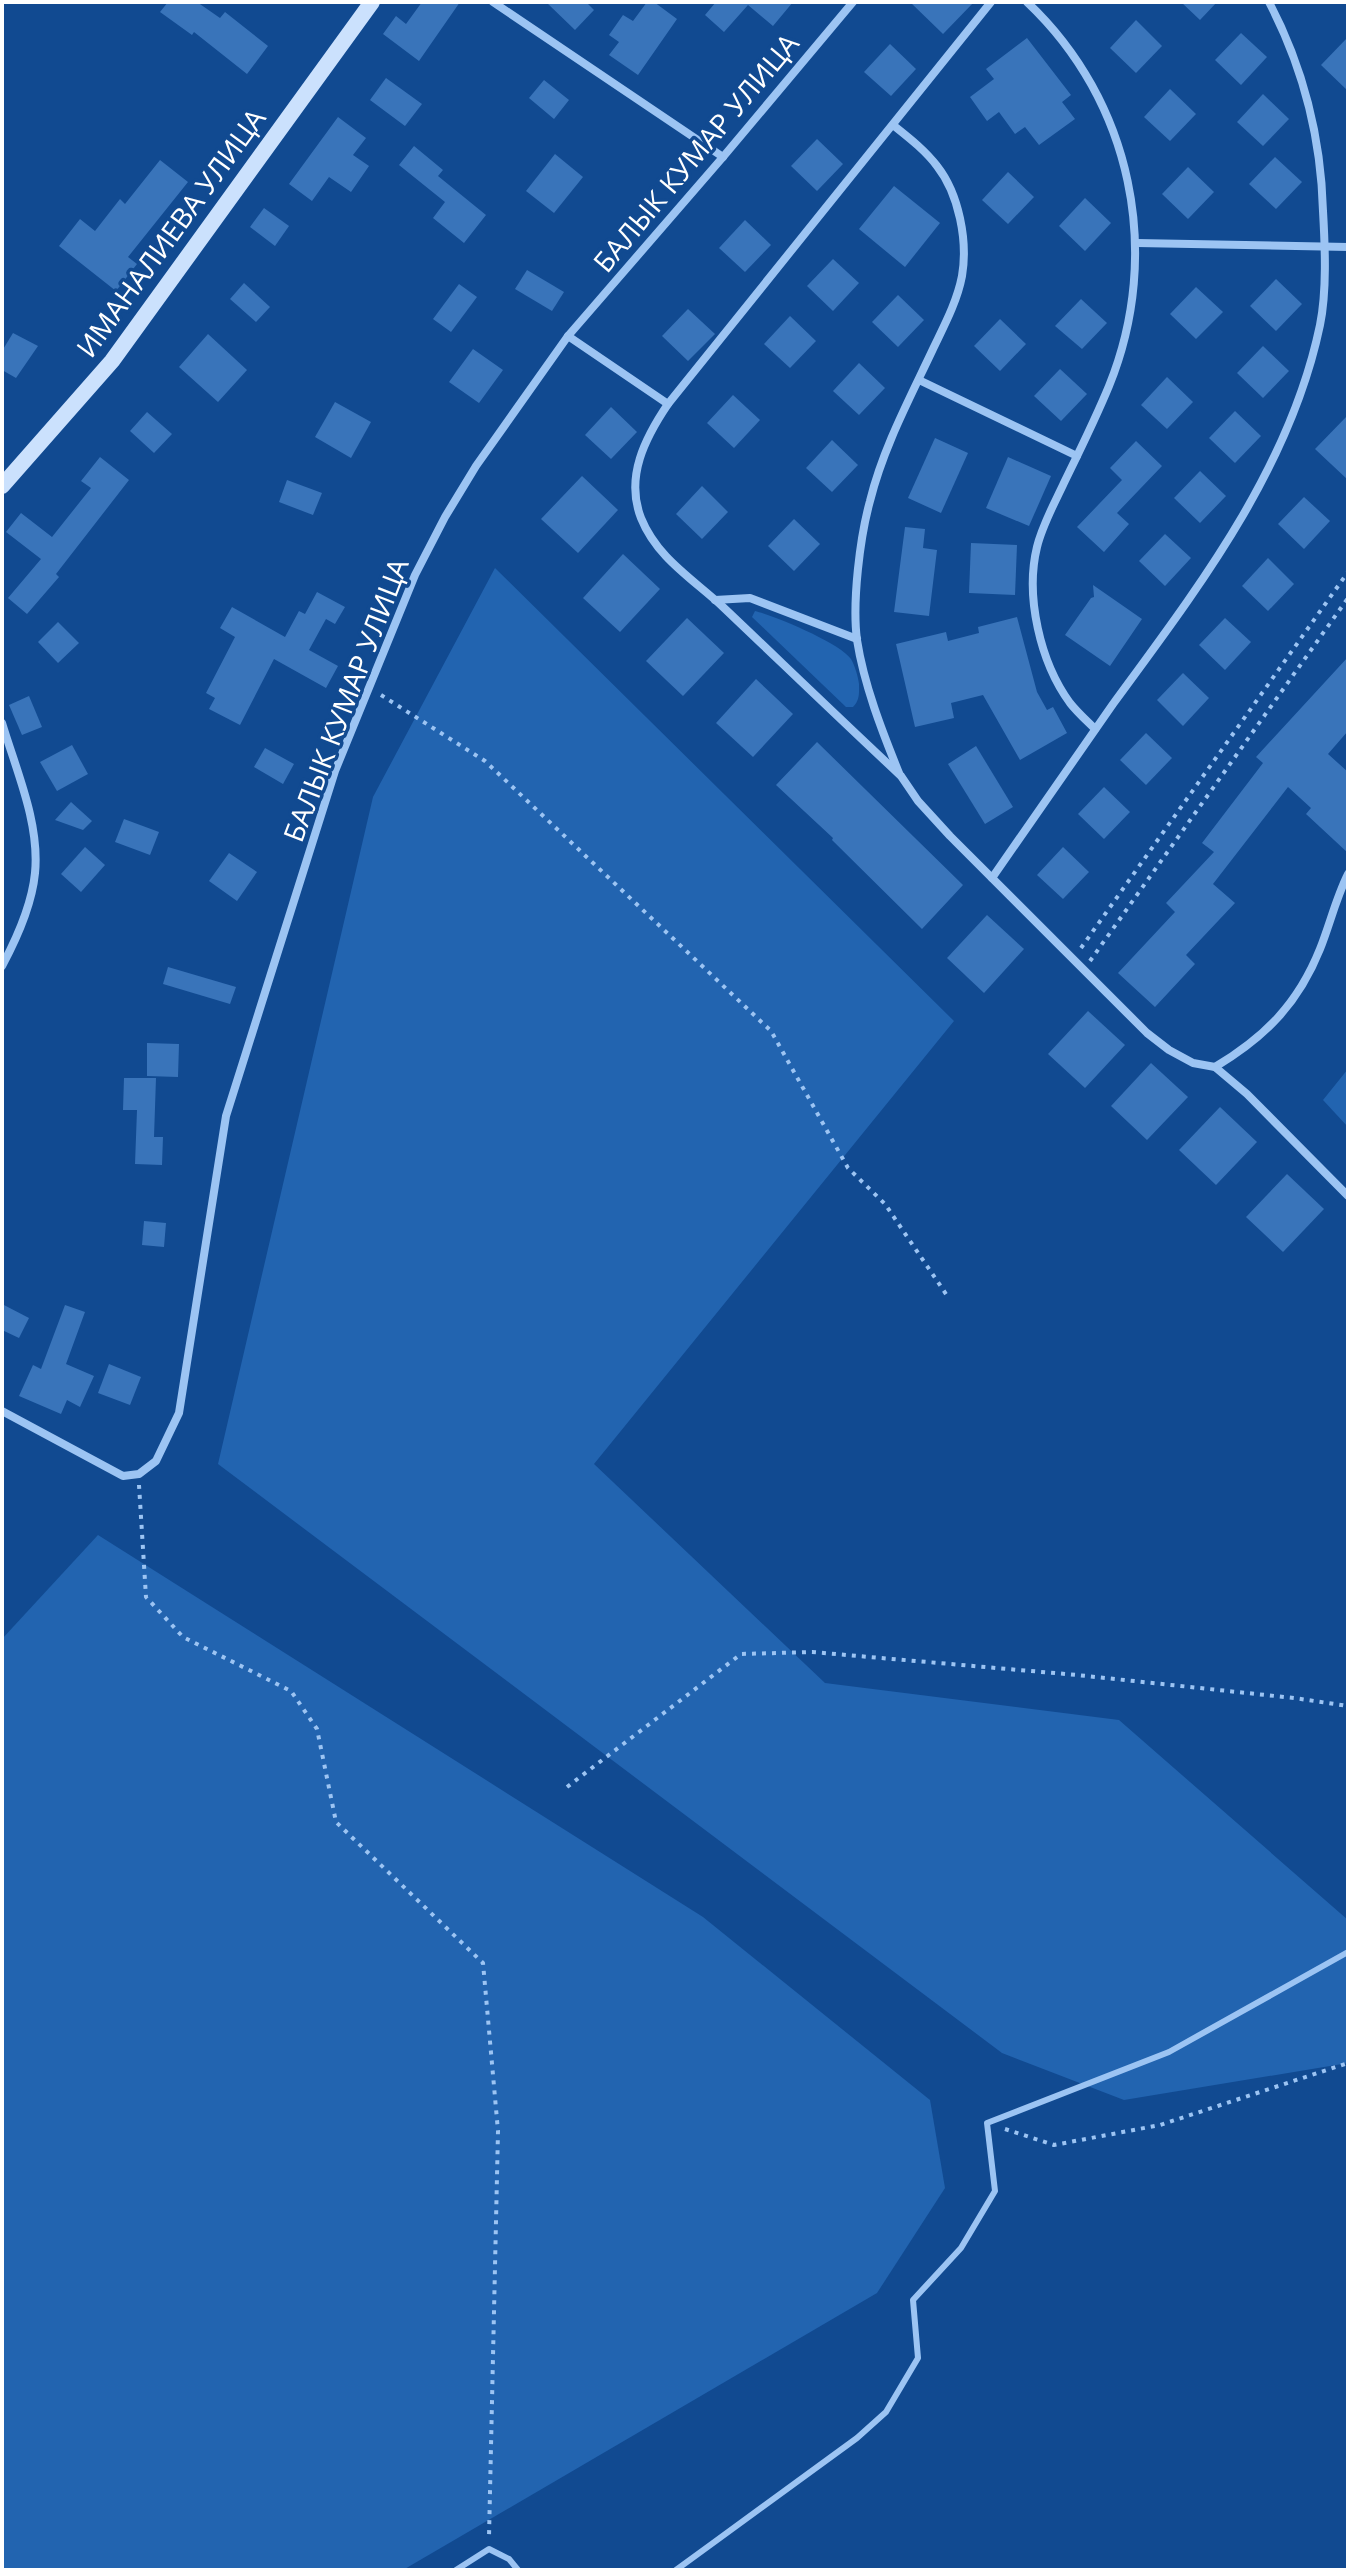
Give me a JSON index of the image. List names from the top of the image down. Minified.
{"streets":{"street":["БАЛЫК КУМАР УЛИЦА","ИМАНАЛИЕВА УЛИЦА"]}}
